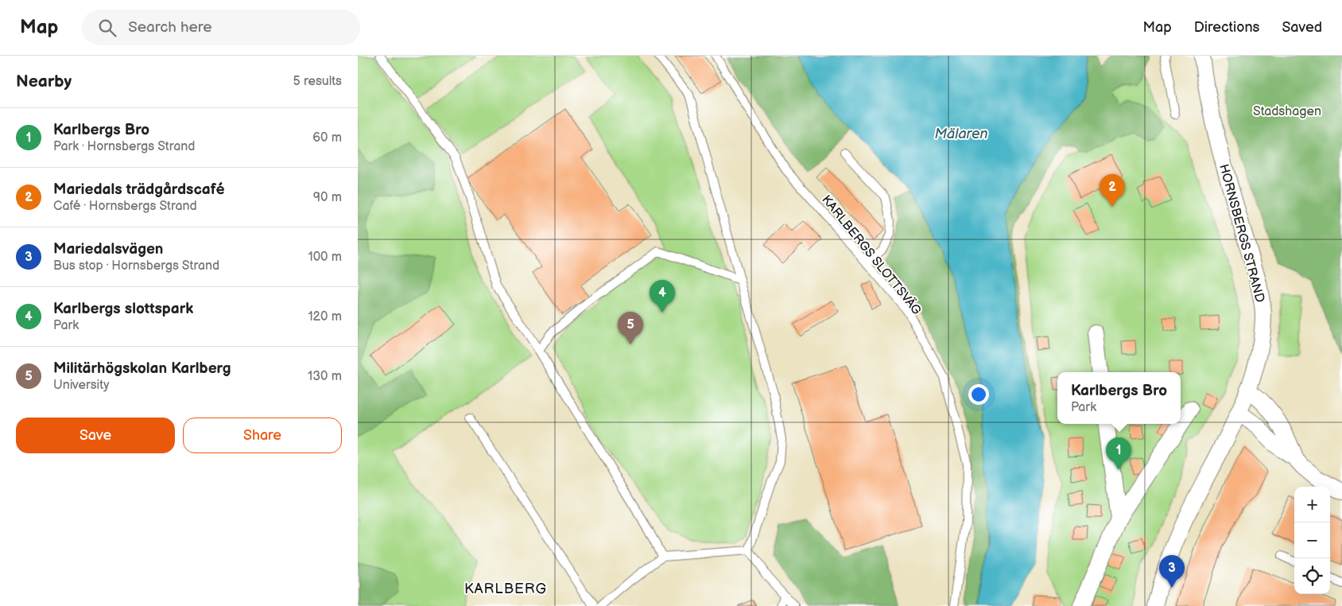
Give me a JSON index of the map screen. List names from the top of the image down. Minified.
{"streets":{"street":["HORNSBERGS STRAND"],"lane":["KARLBERGS SLOTTSVÄG"]},"districts":["KARLBERG"],"water":["Mälaren"],"parks":["Stadshagen"],"page":{"header":"Map","search":"Search here","nav":["Map","Directions","Saved"],"heading":["Nearby","5 results"],"list":[{"mark":"1","name":"Karlbergs Bro","note":"Park · Hornsbergs Strand","value":"60 m"},{"mark":"2","name":"Mariedals trädgårdscafé","note":"Café · Hornsbergs Strand","value":"90 m"},{"mark":"3","name":"Mariedalsvägen","note":"Bus stop · Hornsbergs Strand","value":"100 m"},{"mark":"4","name":"Karlbergs slottspark","note":"Park","value":"120 m"},{"mark":"5","name":"Militärhögskolan Karlberg","note":"University","value":"130 m"}],"pins":["2","4","5","1","3"],"popup":["Karlbergs Bro","Park"],"buttons":["Save","Share"],"map_buttons":["+","−"]}}
